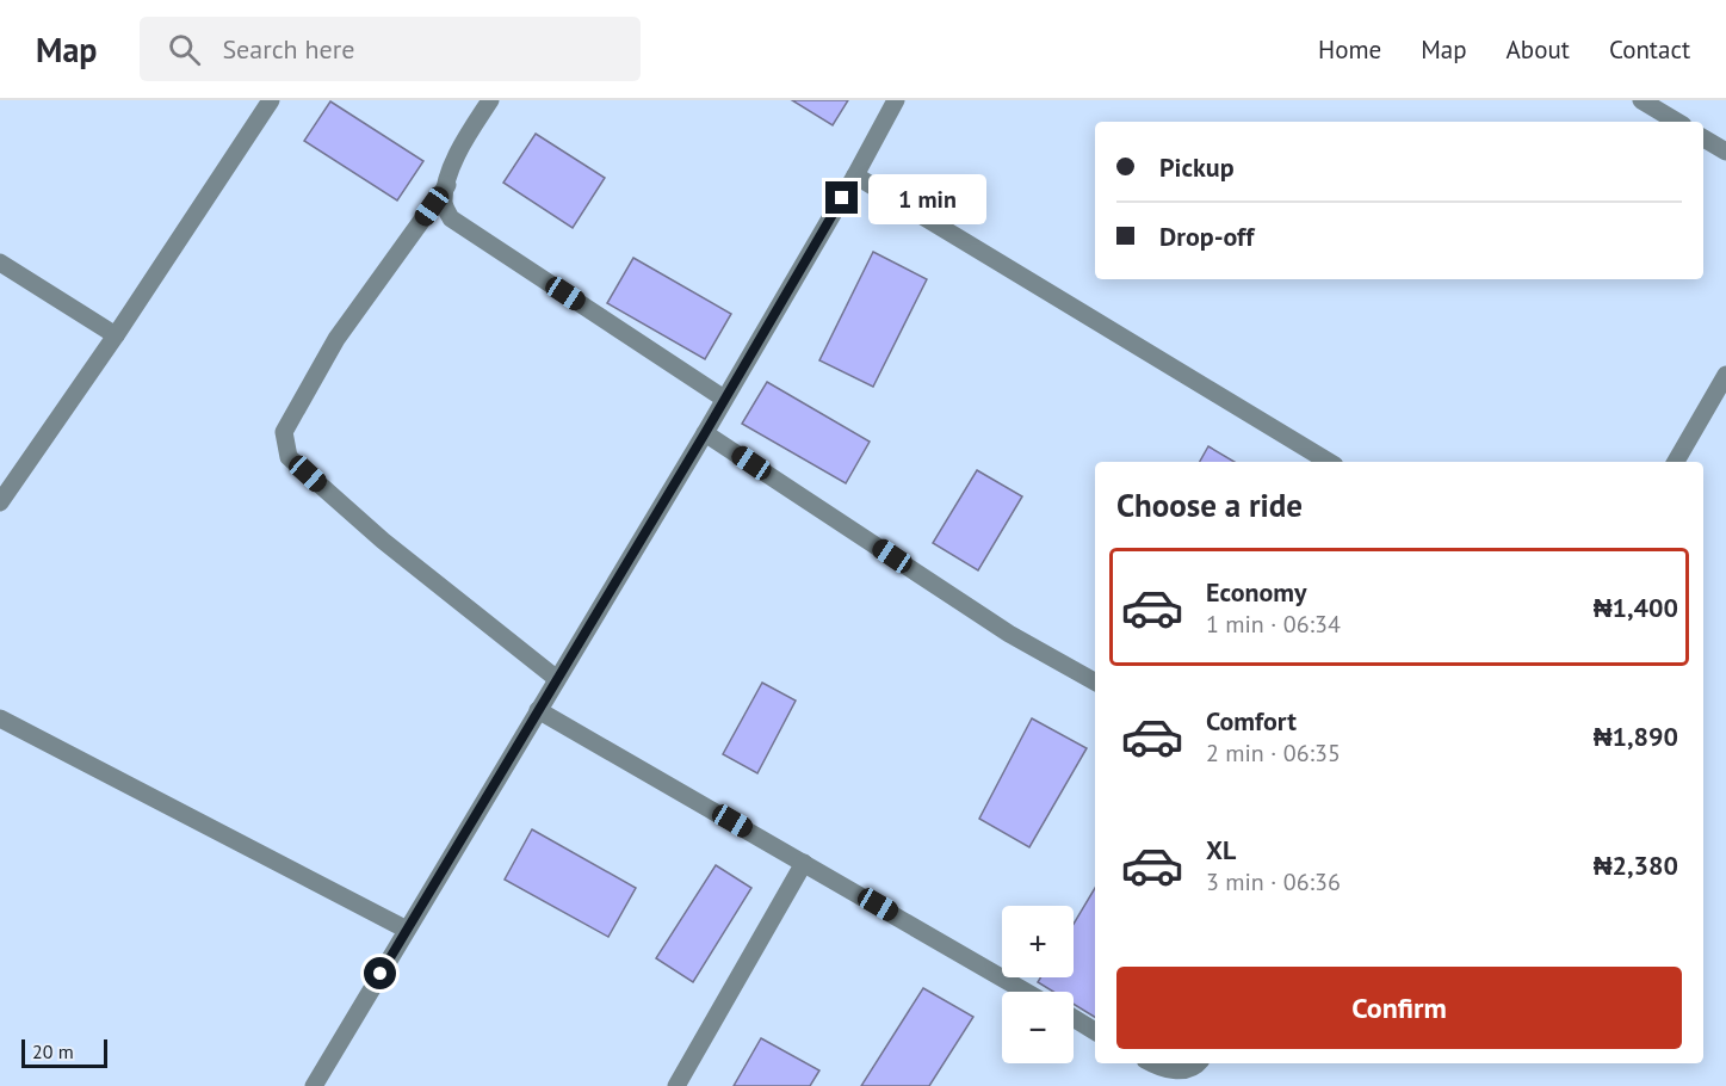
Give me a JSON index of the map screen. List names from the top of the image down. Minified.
{"scale_bar":"20 m","page":{"header":"Map","search":"Search here","nav":["Home","Map","About","Contact"],"banner":["Pickup","Drop-off"],"bubble":"1 min","heading":"Choose a ride","list":[{"name":"Economy","note":"1 min · 06:34","value":"₦1,400"},{"name":"Comfort","note":"2 min · 06:35","value":"₦1,890"},{"name":"XL","note":"3 min · 06:36","value":"₦2,380"}],"map_buttons":["+","−"],"buttons":"Confirm","scale":"20 m"}}
